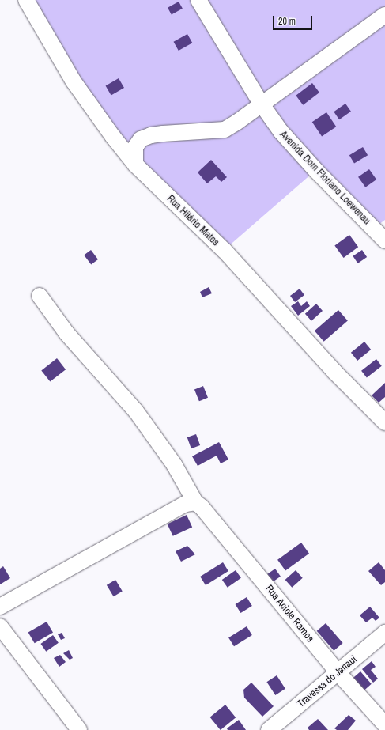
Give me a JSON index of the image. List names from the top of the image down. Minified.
{"streets":{"street":["Avenida Dom Floriano Loewenau","Rua Hilário Matos","Rua Aciole Ramos","Travessa do Janaui"]},"crossings":[["Rua Aciole Ramos","Travessa do Janaui"]],"scale_bar":"20 m"}
